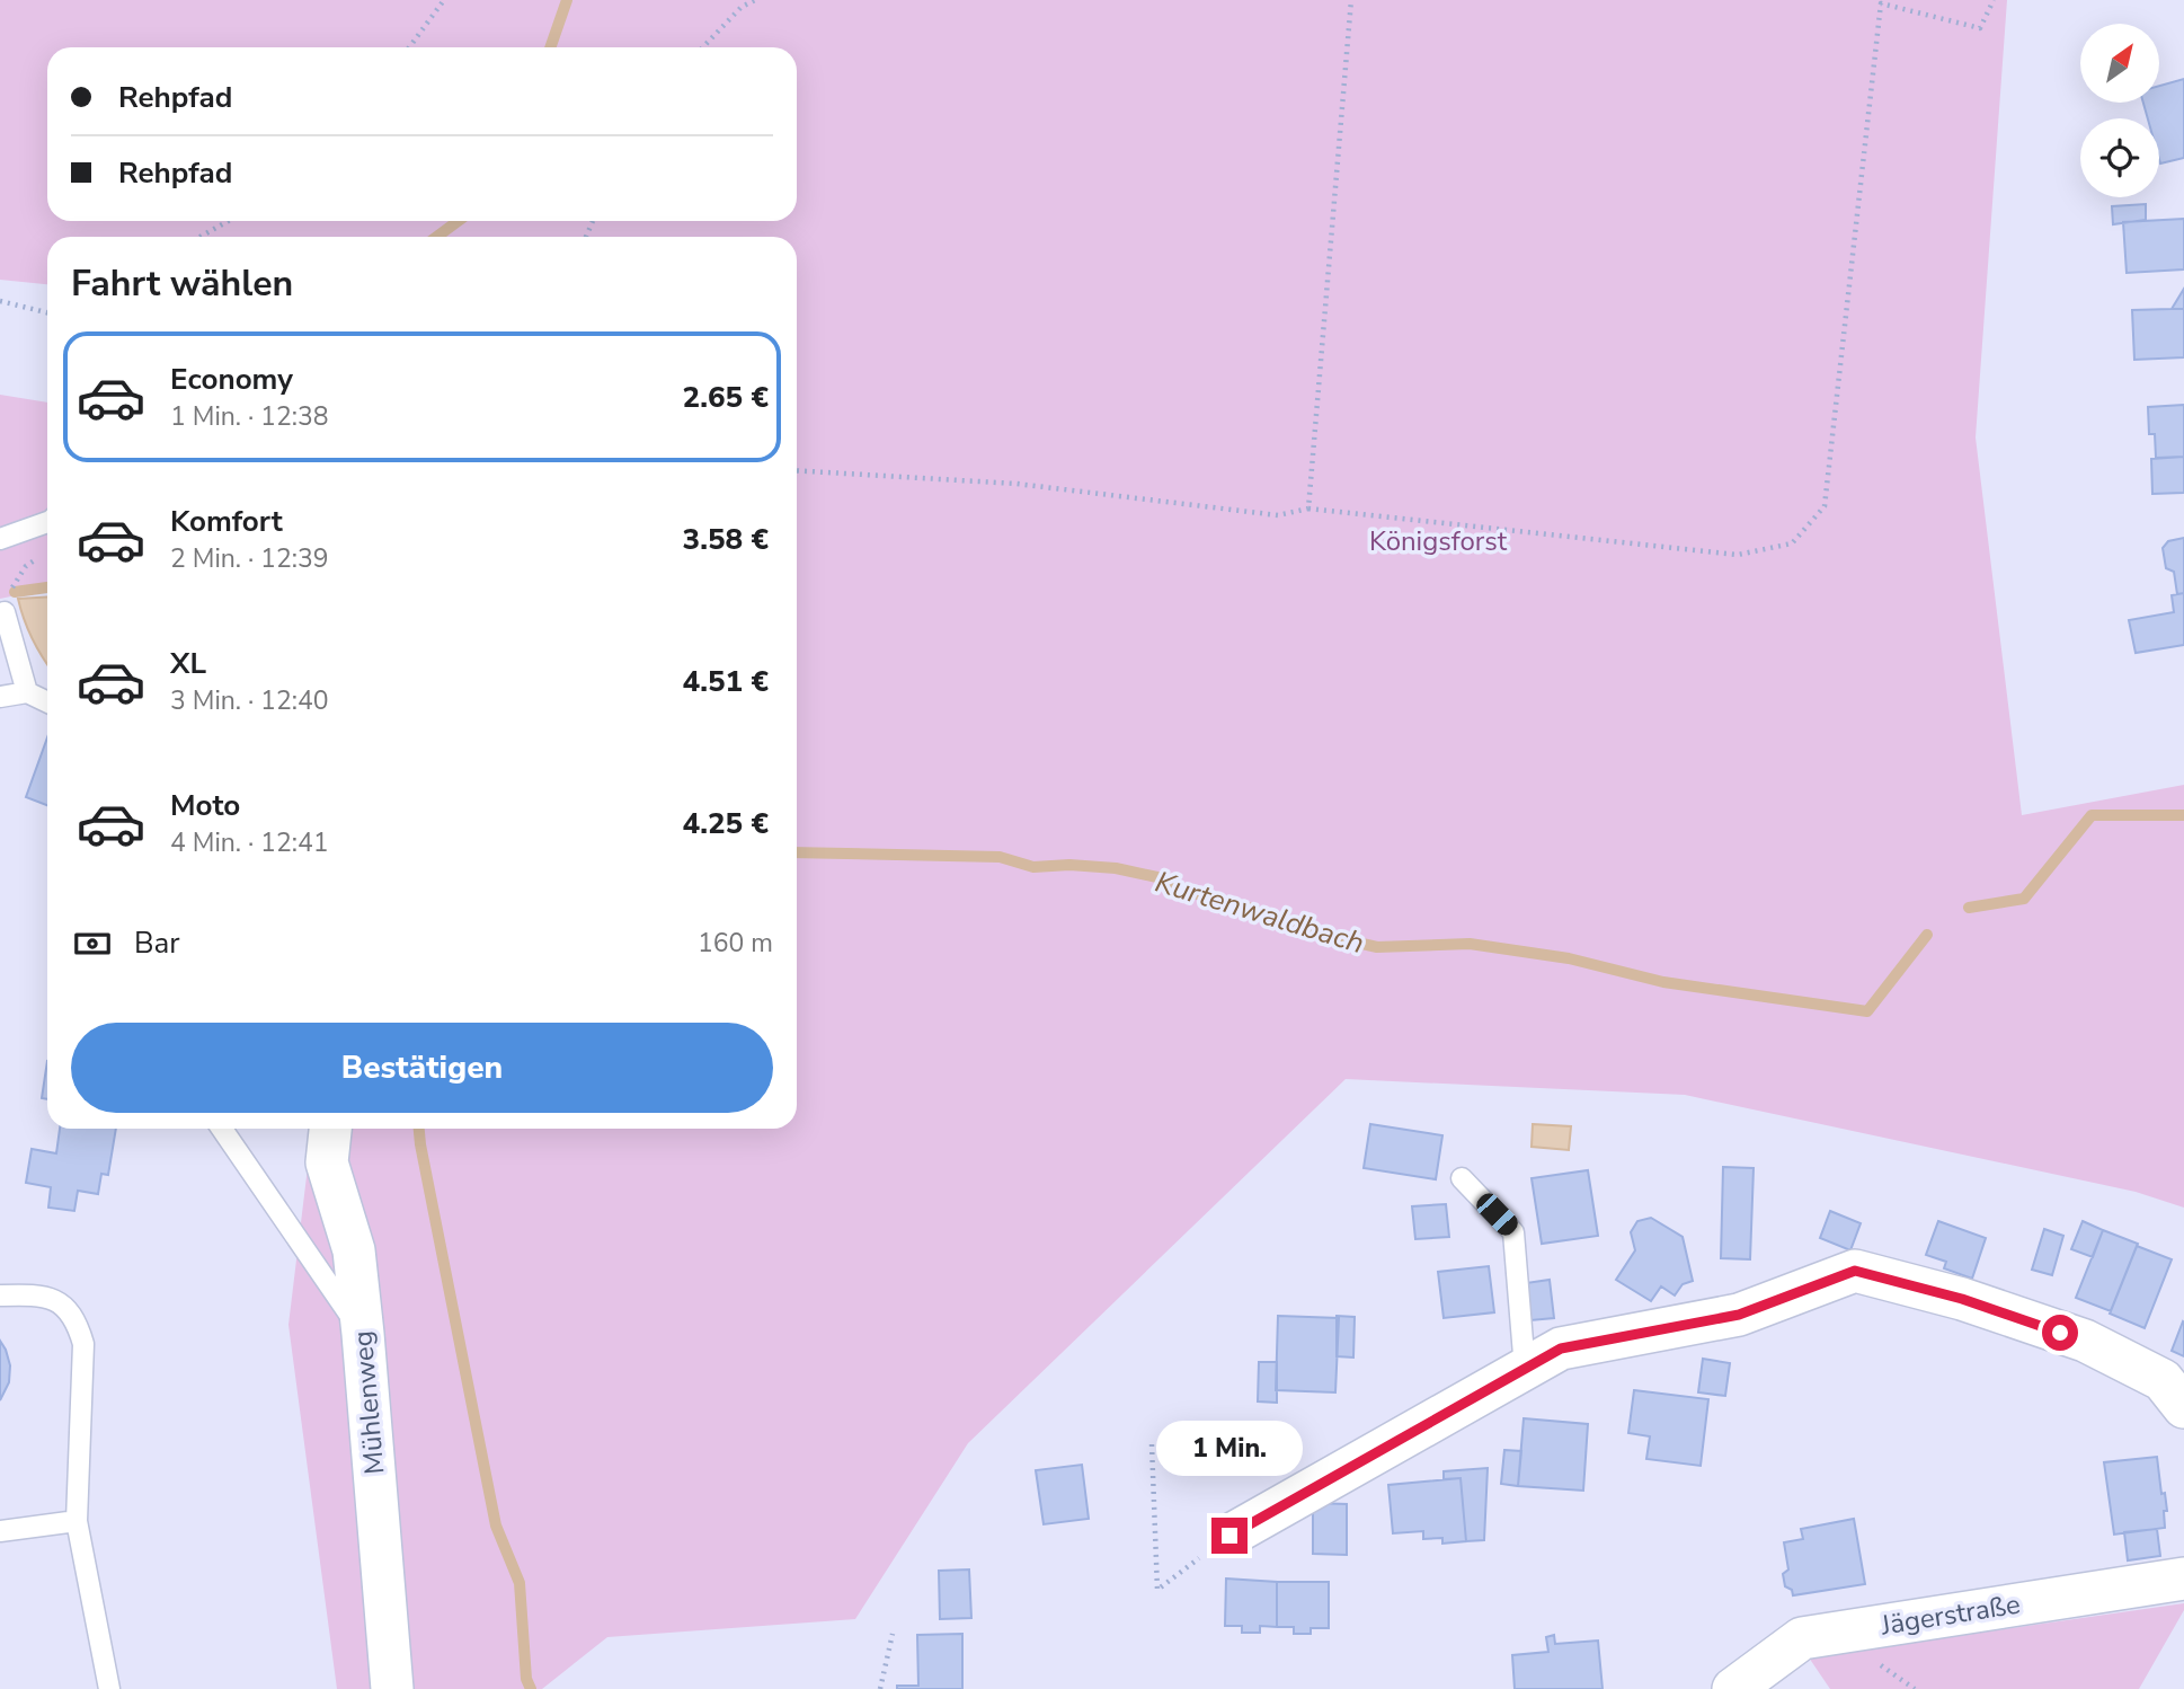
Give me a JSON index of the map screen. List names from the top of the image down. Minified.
{"streets":{"street":["Mühlenweg","Jägerstraße"]},"water":["Kurtenwaldbach"],"parks":["Königsforst"],"north":"top right","page":{"banner":["Rehpfad","Rehpfad"],"heading":"Fahrt wählen","list":[{"name":"Economy","note":"1 Min. · 12:38","value":"2.65 €"},{"name":"Komfort","note":"2 Min. · 12:39","value":"3.58 €"},{"name":"XL","note":"3 Min. · 12:40","value":"4.51 €"},{"name":"Moto","note":"4 Min. · 12:41","value":"4.25 €"}],"pay":["Bar","160 m"],"buttons":"Bestätigen","bubble":"1 Min."}}
